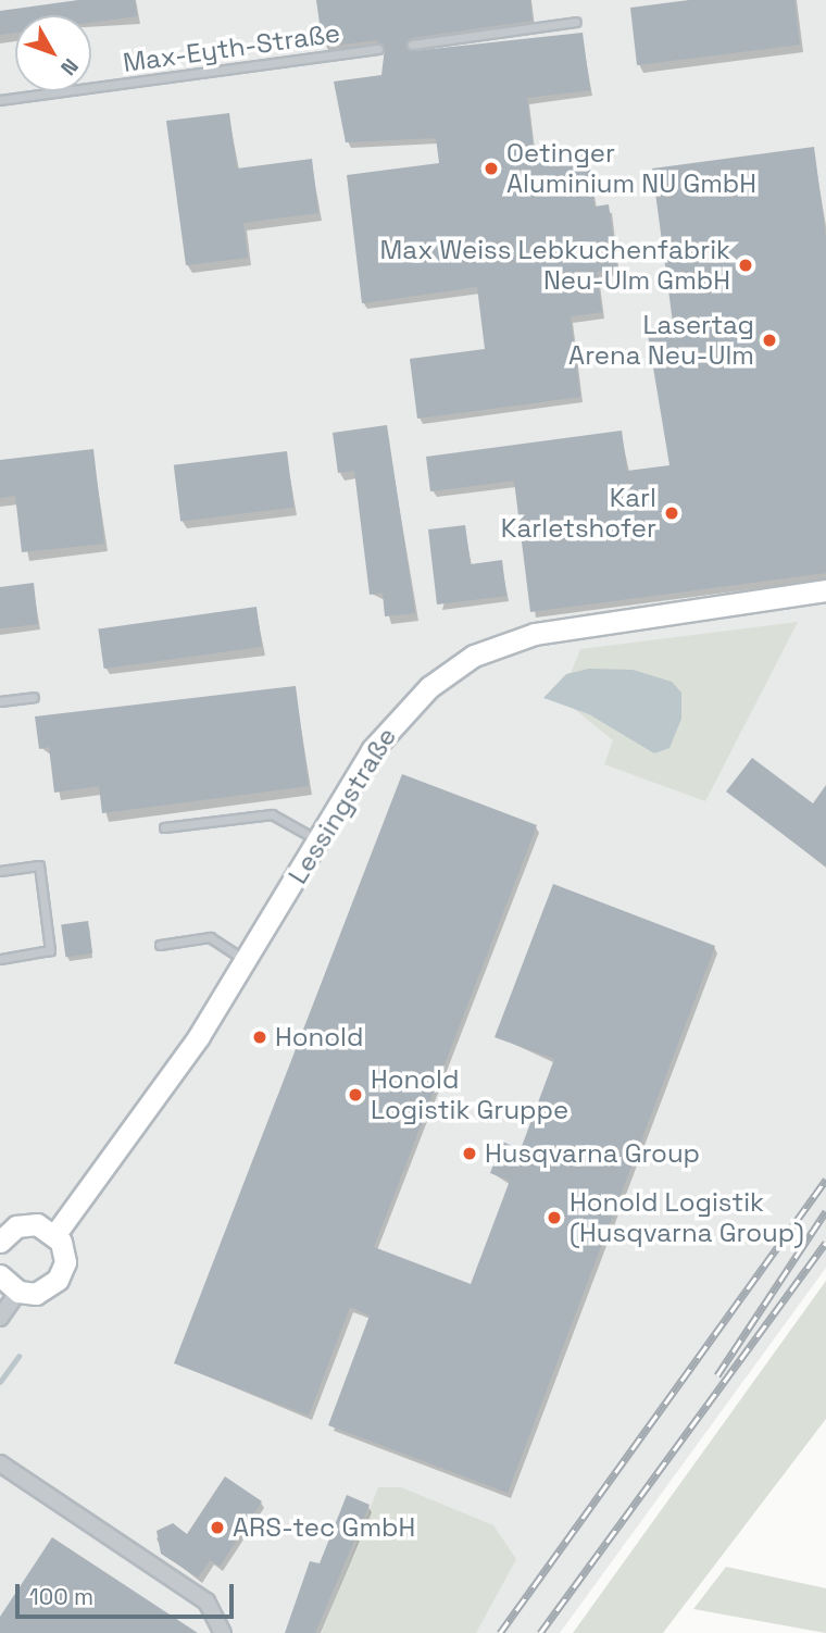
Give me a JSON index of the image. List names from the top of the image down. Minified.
{"streets":{"street":["Lessingstraße"],"lane":["Max-Eyth-Straße"]},"places":["Oetinger Aluminium NU GmbH","Max Weiss Lebkuchenfabrik Neu-Ulm GmbH","Lasertag Arena Neu-Ulm","Karl Karletshofer","Honold","Honold Logistik Gruppe","Husqvarna Group","Honold Logistik (Husqvarna Group)","ARS-tec GmbH"],"scale_bar":"100 m","north":"bottom right"}
